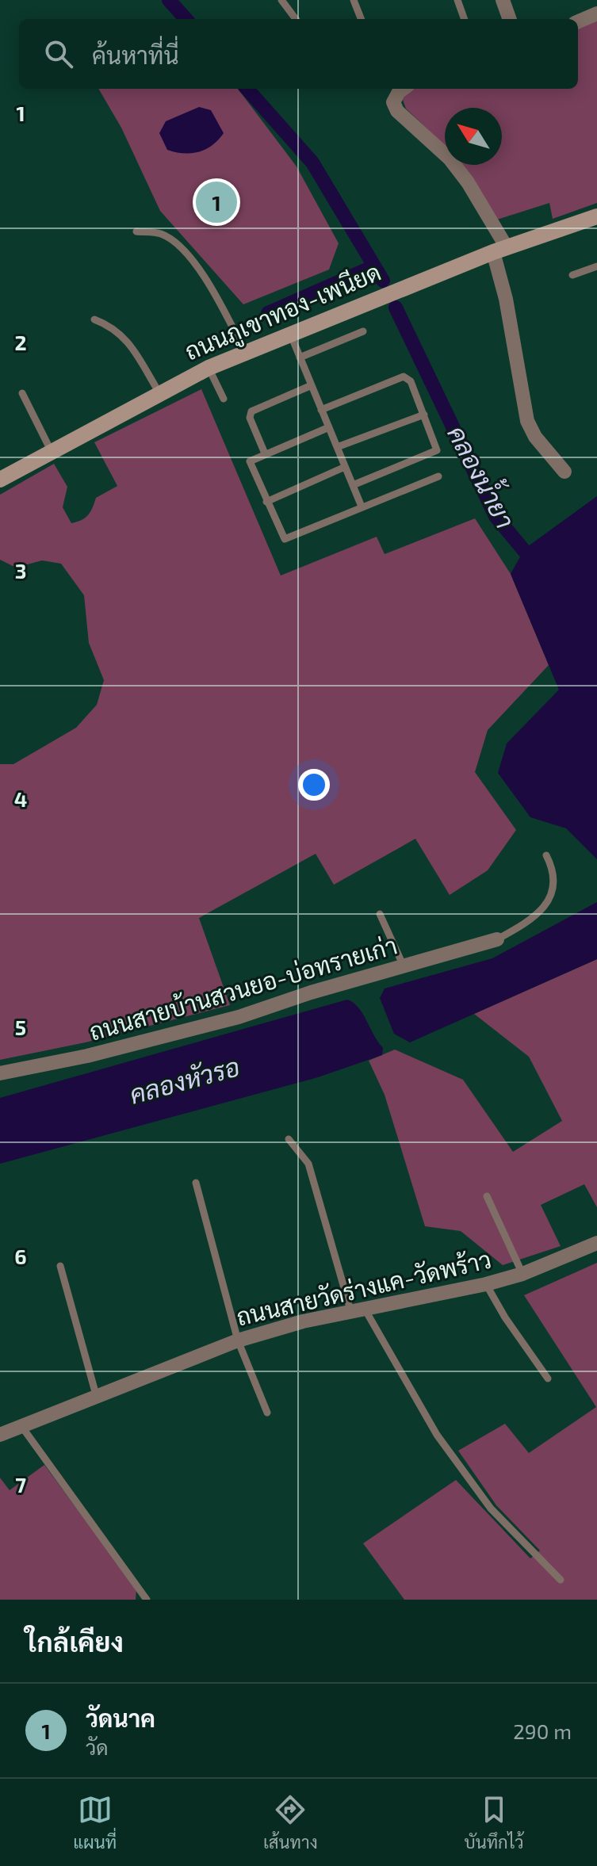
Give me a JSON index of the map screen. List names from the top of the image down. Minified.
{"streets":{"main road":["ถนนภูเขาทอง-เพนียด"],"street":["ถนนสายบ้านสวนยอ-บ่อทรายเก่า","ถนนสายวัดร่างแค-วัดพร้าว"]},"water":["คลองน้ำยา","คลองหัวรอ"],"north":"top left","page":{"search":"ค้นหาที่นี่","pins":"1","heading":"ใกล้เคียง","list":[{"mark":"1","name":"วัดนาค","note":"วัด","value":"290 m"}],"nav":["แผนที่","เส้นทาง","บันทึกไว้"]},"grid":{"rows":["1","2","3","4","5","6","7"]}}
